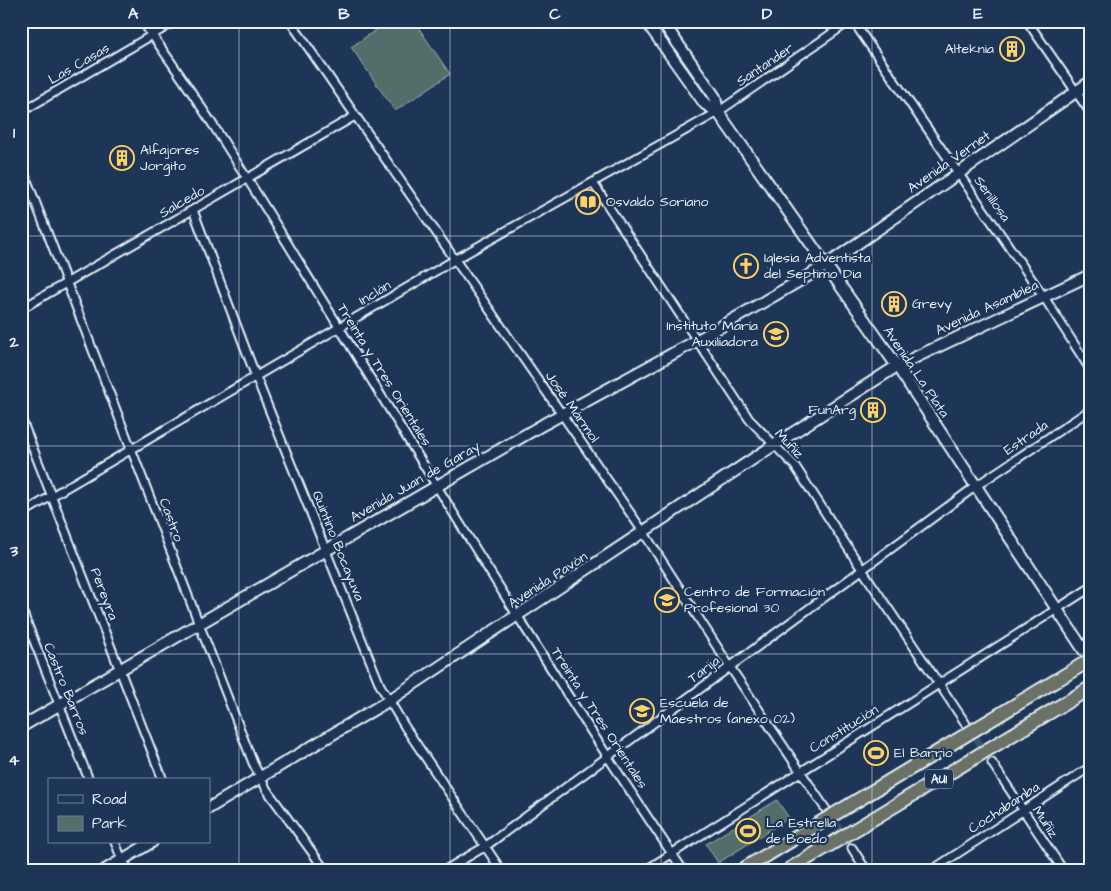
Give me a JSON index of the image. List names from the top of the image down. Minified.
{"streets":{"highway":["AU1"],"main road":["Avenida Vernet","Avenida Asamblea","Avenida La Plata","Avenida Juan de Garay","Avenida Pavón"],"street":["Las Casas","Santander","Senillosa","Salcedo","Inclán","Treinta y Tres Orientales","José Mármol","Estrada","Muñiz","Castro","Quintino Bocayuva","Pereyra","Tarija","Castro Barros","Constitución","Cochabamba"]},"crossings":[["Las Casas","Treinta y Tres Orientales"],["Santander","Senillosa"],["Santander","Inclán"],["Santander","Avenida La Plata"],["Avenida Vernet","Senillosa"],["Avenida Vernet","Avenida La Plata"],["Avenida Vernet","Avenida Juan de Garay"],["Senillosa","Avenida Asamblea"],["Salcedo","Treinta y Tres Orientales"],["Salcedo","José Mármol"],["Salcedo","Castro"],["Salcedo","Quintino Bocayuva"],["Inclán","Avenida La Plata"],["Inclán","Treinta y Tres Orientales"],["Inclán","José Mármol"],["Inclán","Muñiz"],["Inclán","Castro"],["Inclán","Quintino Bocayuva"],["Inclán","Pereyra"],["Avenida Asamblea","Avenida La Plata"],["Avenida Asamblea","Avenida Pavón"],["Avenida La Plata","Estrada"],["Avenida La Plata","Avenida Juan de Garay"],["Avenida La Plata","Avenida Pavón"],["Avenida La Plata","Tarija"],["Avenida La Plata","Constitución"],["Avenida La Plata","AU1"],["Treinta y Tres Orientales","Avenida Juan de Garay"],["Treinta y Tres Orientales","Avenida Pavón"],["Treinta y Tres Orientales","Tarija"],["Treinta y Tres Orientales","Constitución"],["José Mármol","Avenida Juan de Garay"],["José Mármol","Avenida Pavón"],["José Mármol","Tarija"],["José Mármol","Constitución"],["Estrada","Tarija"],["Muñiz","Avenida Juan de Garay"],["Muñiz","Avenida Pavón"],["Muñiz","Tarija"],["Muñiz","Constitución"],["Muñiz","Cochabamba"],["Avenida Juan de Garay","Castro"],["Avenida Juan de Garay","Quintino Bocayuva"],["Avenida Juan de Garay","Pereyra"],["Avenida Juan de Garay","Castro Barros"],["Castro","Avenida Pavón"],["Quintino Bocayuva","Avenida Pavón"],["Quintino Bocayuva","Tarija"]],"places":{"building":["Alteknia","Alfajores Jorgito","Grevy","FunArg"],"library":["Osvaldo Soriano"],"church":["Iglesia Adventista del Septimo Dia"],"school or university":["Instituto María Auxiliadora","Centro de Formación Profesional 30","Escuela de Maestros (anexo 02)"],"sports":["El Barrio","La Estrella de Boedo"]},"legend":["Road","Park"],"grid":{"columns":["A","B","C","D","E"],"rows":["1","2","3","4"]}}
